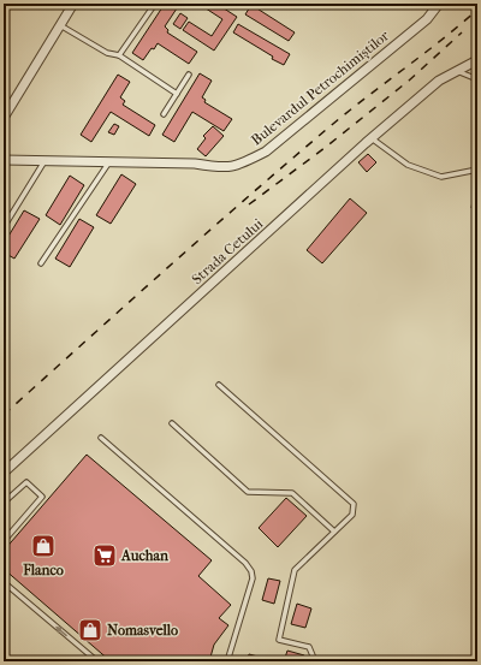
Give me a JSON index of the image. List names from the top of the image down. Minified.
{"streets":{"street":["Bulevardul Petrochimiștilor","Strada Cetului"]},"places":{"shop":["Flanco","Nomasvello"],"supermarket":["Auchan"]}}
